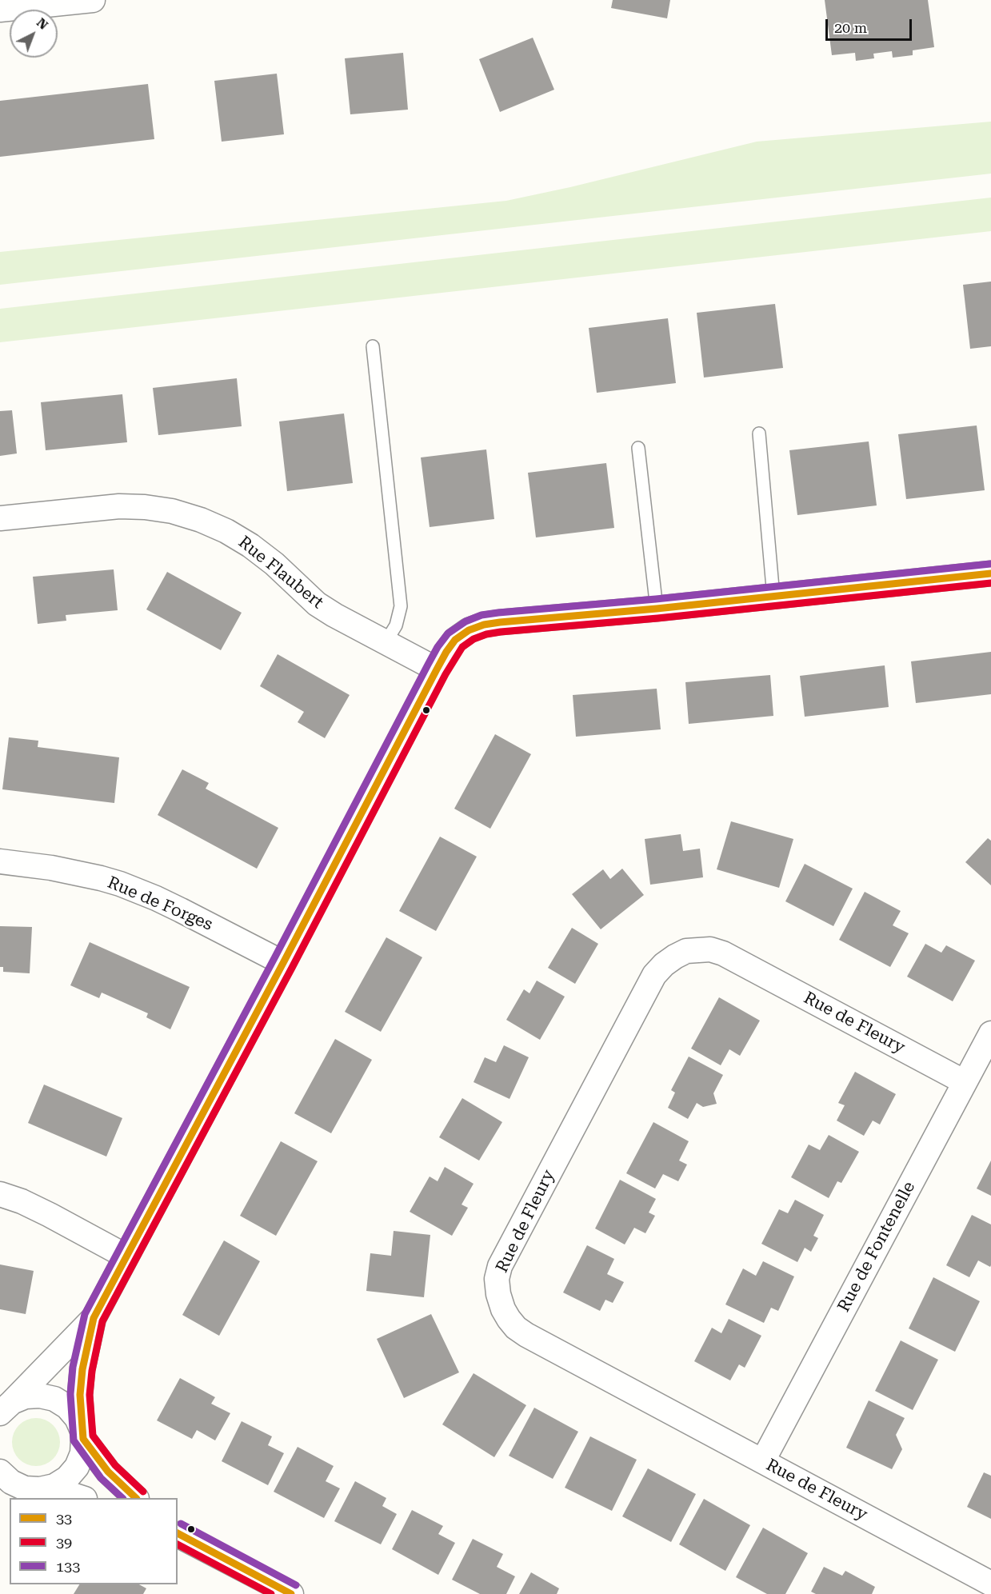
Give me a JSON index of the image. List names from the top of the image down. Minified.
{"streets":{"street":["Rue Flaubert","Rue de Forges","Rue de Fleury","Rue de Fontenelle"]},"crossings":[["Rue de Fleury","Rue de Fontenelle"]],"lines":["transit line 133","transit line 33","transit line 39"],"legend":["33","39","133"],"scale_bar":"20 m","north":"top right"}
